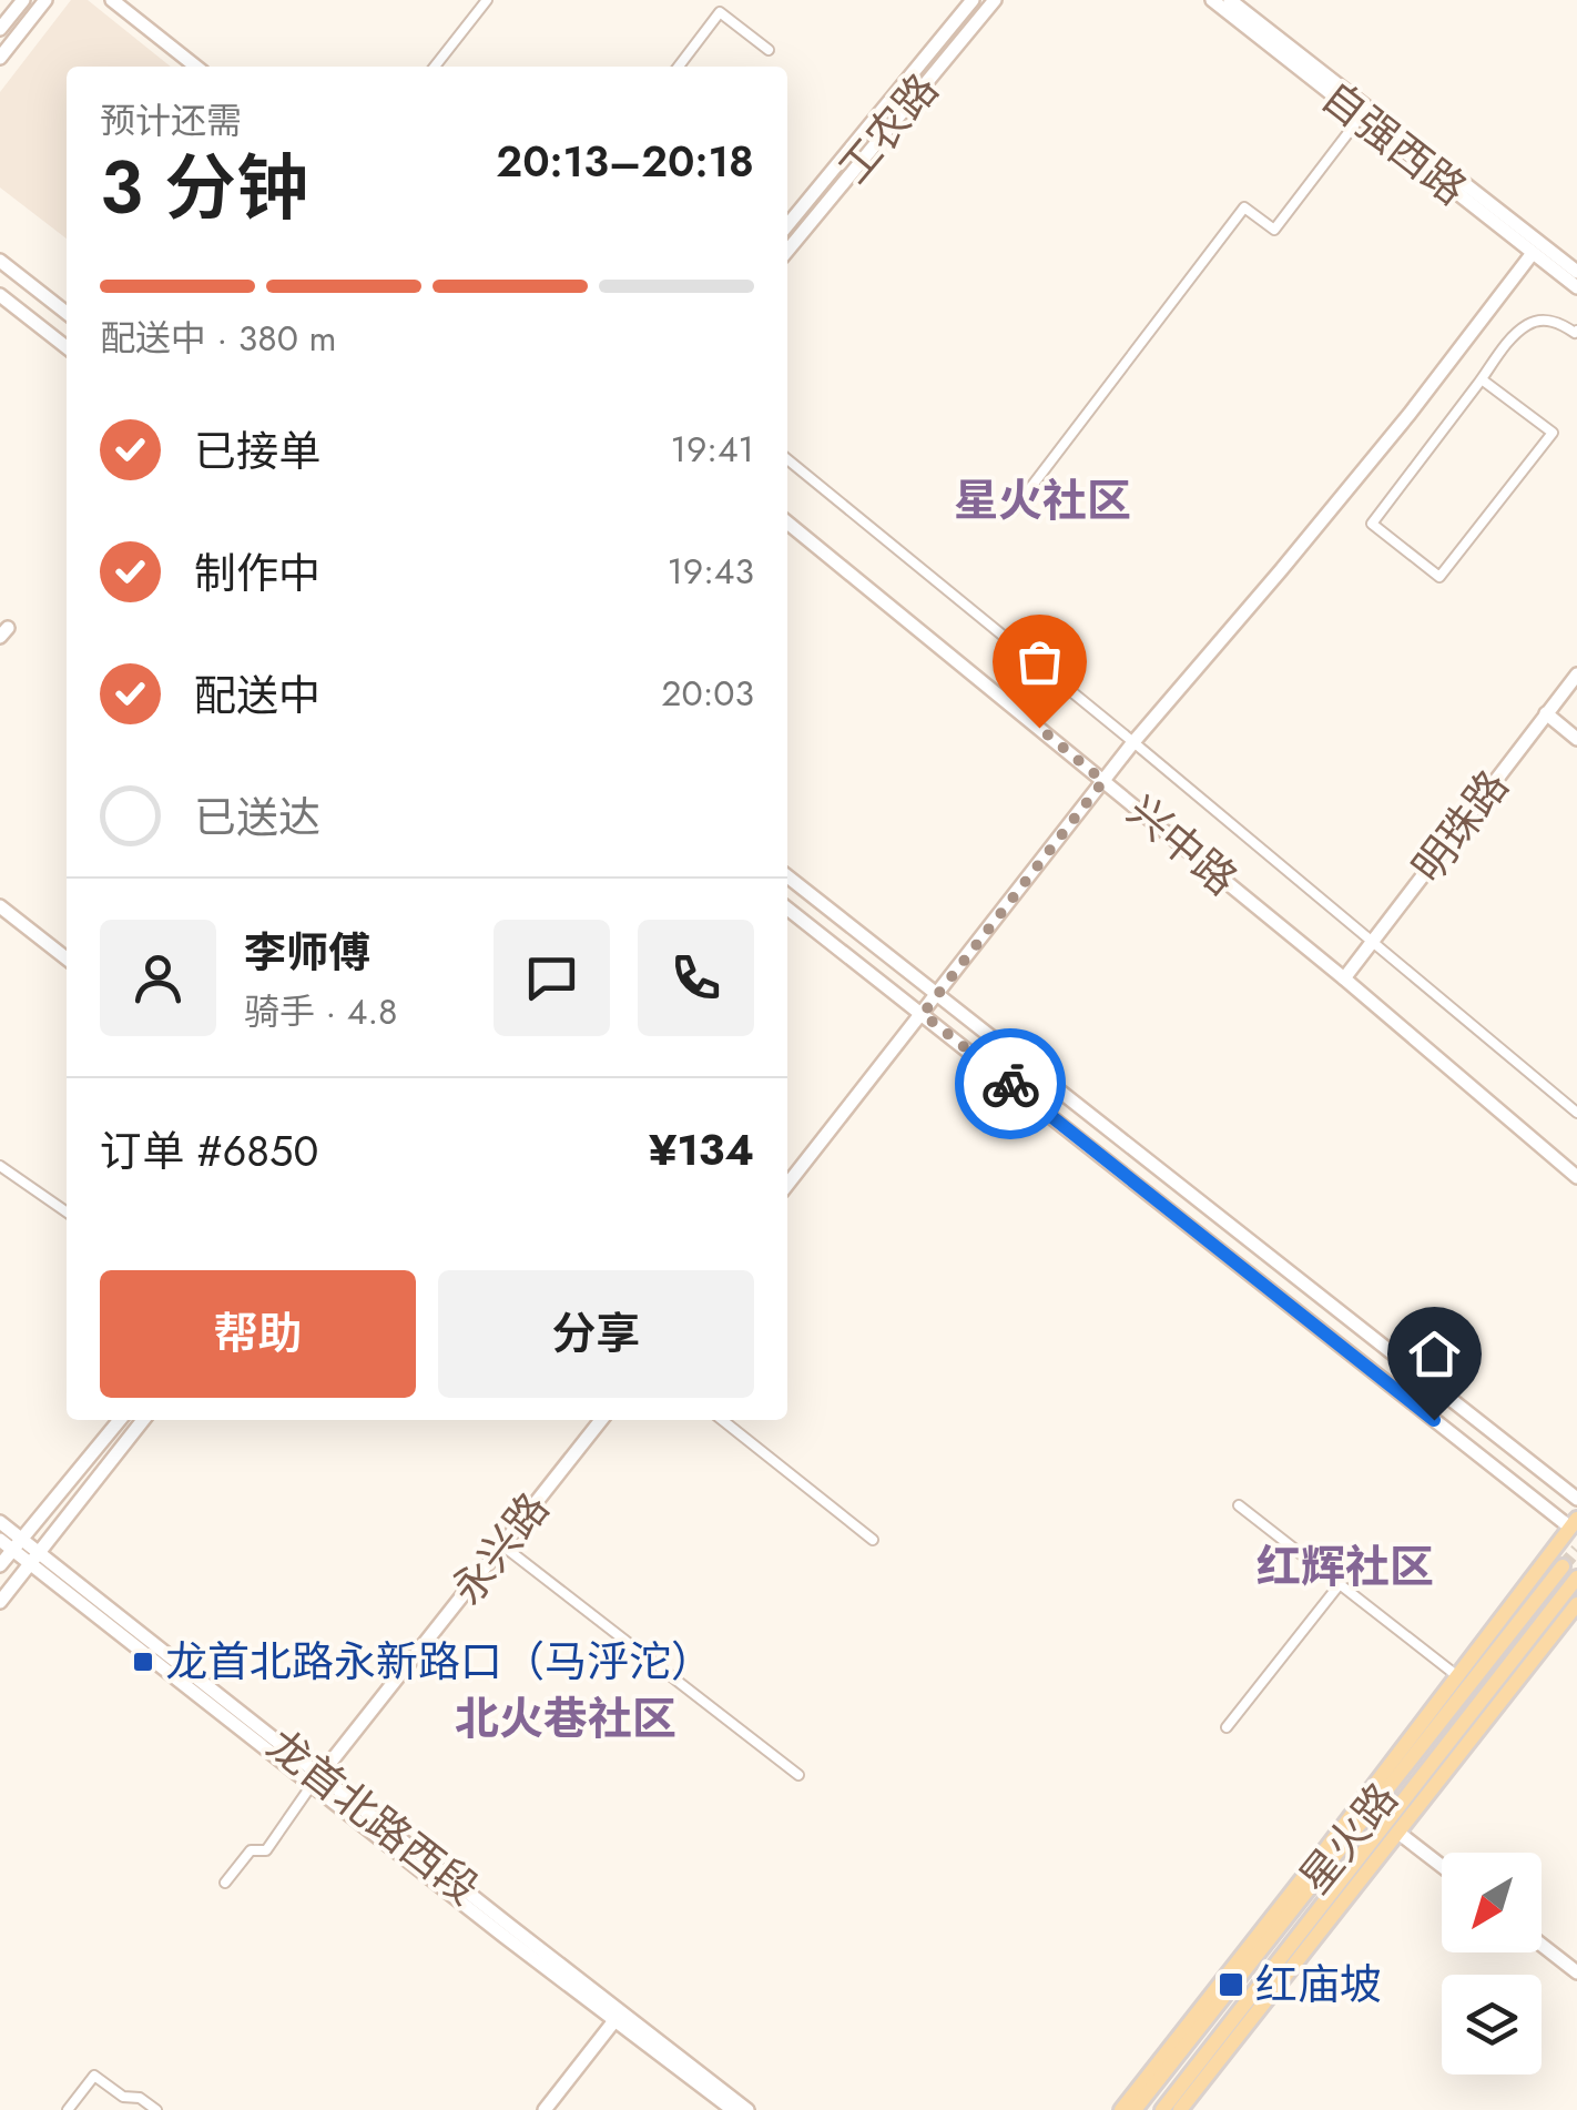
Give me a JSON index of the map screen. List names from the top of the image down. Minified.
{"streets":{"main road":["星火路"],"street":["工农路","自强西路","明珠路","兴中路","永兴路","龙首北路西段"]},"crossings":[["明珠路","兴中路"],["永兴路","龙首北路西段"]],"districts":["星火社区","红辉社区","北火巷社区"],"places":{"transit":["龙首北路永新路口（马泘沱）","红庙坡"]},"north":"bottom left","page":{"heading":["3 分钟","预计还需","20:13–20:18"],"panel":["李师傅","骑手 · 4.8","订单 #6850","¥134"],"bar":"配送中 · 380 m","list":[["已接单","19:41"],["制作中","19:43"],["配送中","20:03"],"已送达"],"buttons":["帮助","分享"]}}
